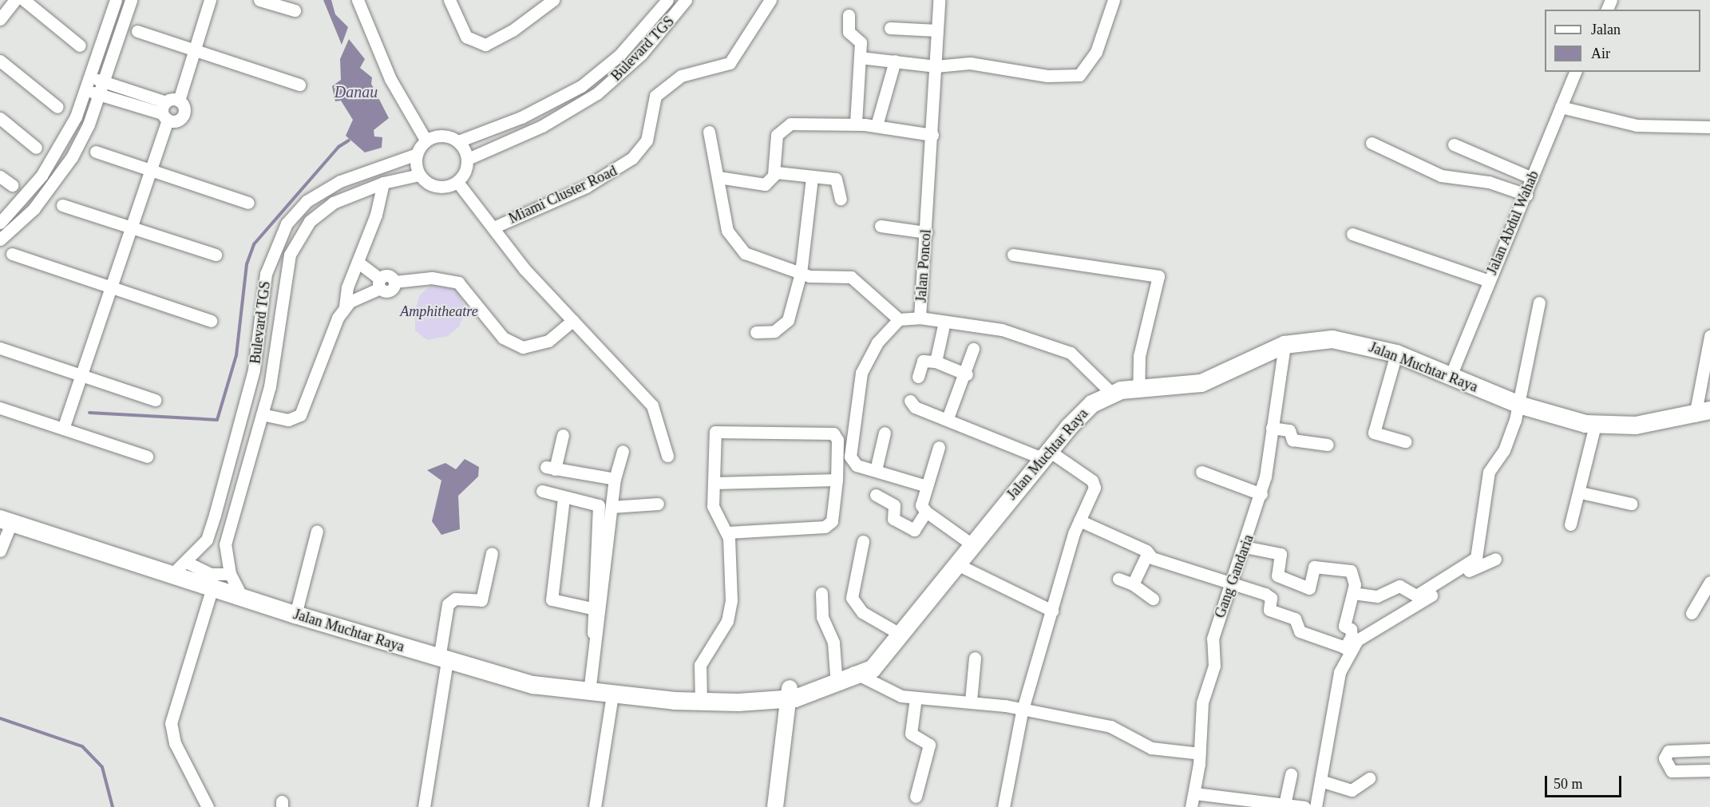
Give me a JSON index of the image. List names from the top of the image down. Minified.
{"streets":{"highway":["Jalan Muchtar Raya"],"street":["Bulevard TGS","Miami Cluster Road","Jalan Abdul Wahab","Jalan Poncol","Gang Gandaria"]},"crossings":[["Bulevard TGS","Jalan Muchtar Raya"],["Jalan Abdul Wahab","Jalan Muchtar Raya"],["Jalan Poncol","Jalan Muchtar Raya"],["Jalan Muchtar Raya","Gang Gandaria"]],"water":["Danau"],"parks":["Amphitheatre"],"legend":["Jalan","Air"],"scale_bar":"50 m"}
